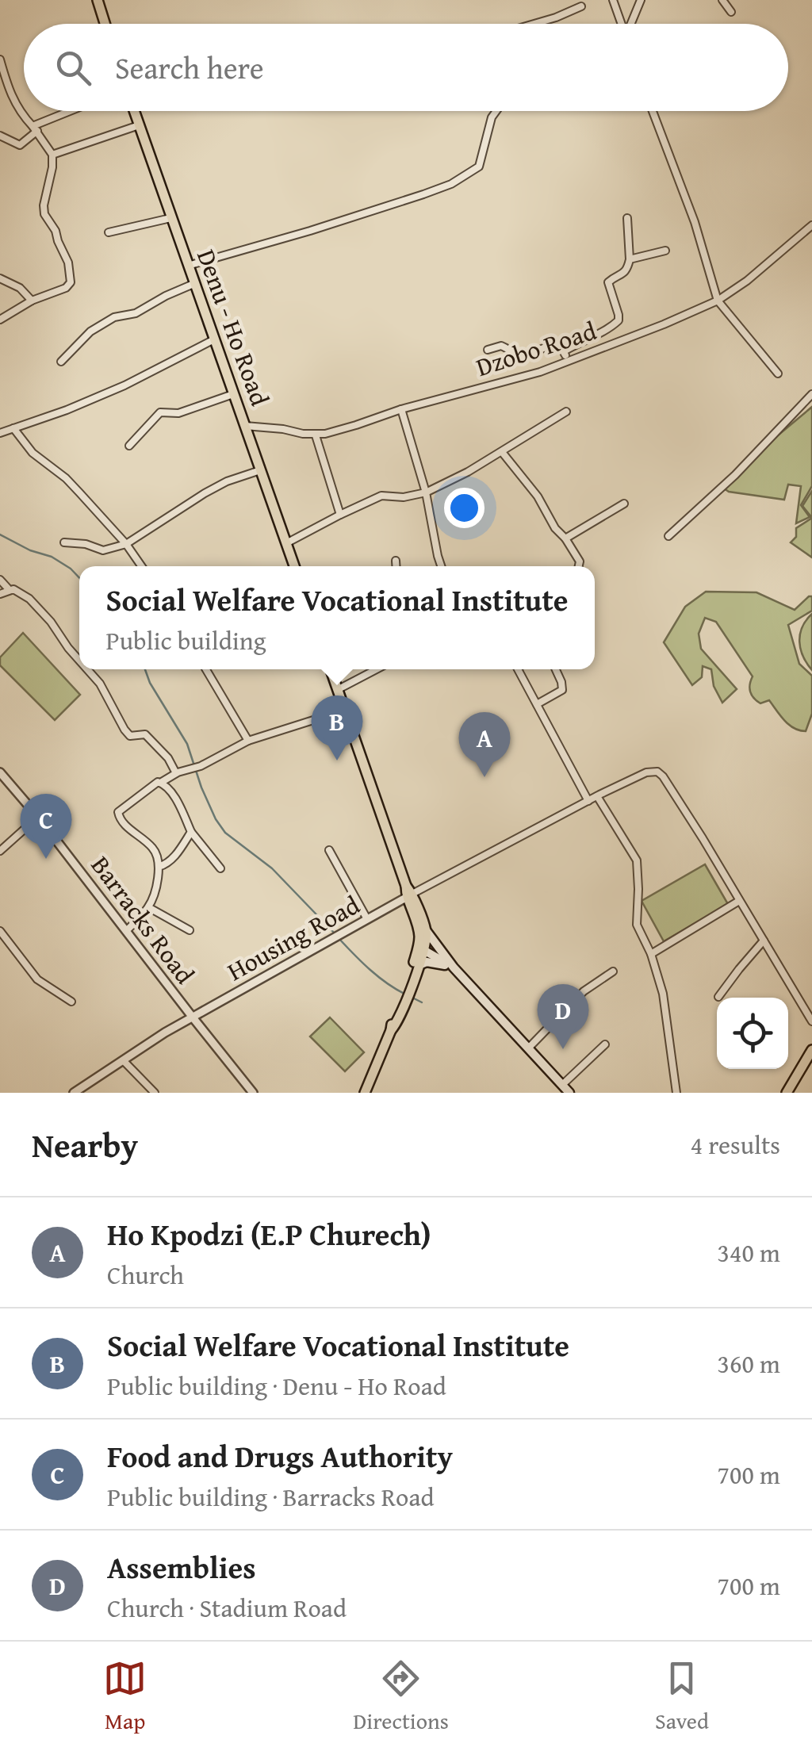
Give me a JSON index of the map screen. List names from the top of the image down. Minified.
{"streets":{"main road":["Denu - Ho Road"],"street":["Dzobo Road","Barracks Road","Housing Road"]},"crossings":[["Denu - Ho Road","Dzobo Road"],["Barracks Road","Housing Road"]],"page":{"search":"Search here","popup":["Social Welfare Vocational Institute","Public building"],"pins":["B","A","C","D"],"heading":["Nearby","4 results"],"list":[{"mark":"A","name":"Ho Kpodzi (E.P Churech)","note":"Church","value":"340 m"},{"mark":"B","name":"Social Welfare Vocational Institute","note":"Public building · Denu - Ho Road","value":"360 m"},{"mark":"C","name":"Food and Drugs Authority","note":"Public building · Barracks Road","value":"700 m"},{"mark":"D","name":"Assemblies","note":"Church · Stadium Road","value":"700 m"}],"nav":["Map","Directions","Saved"]}}
